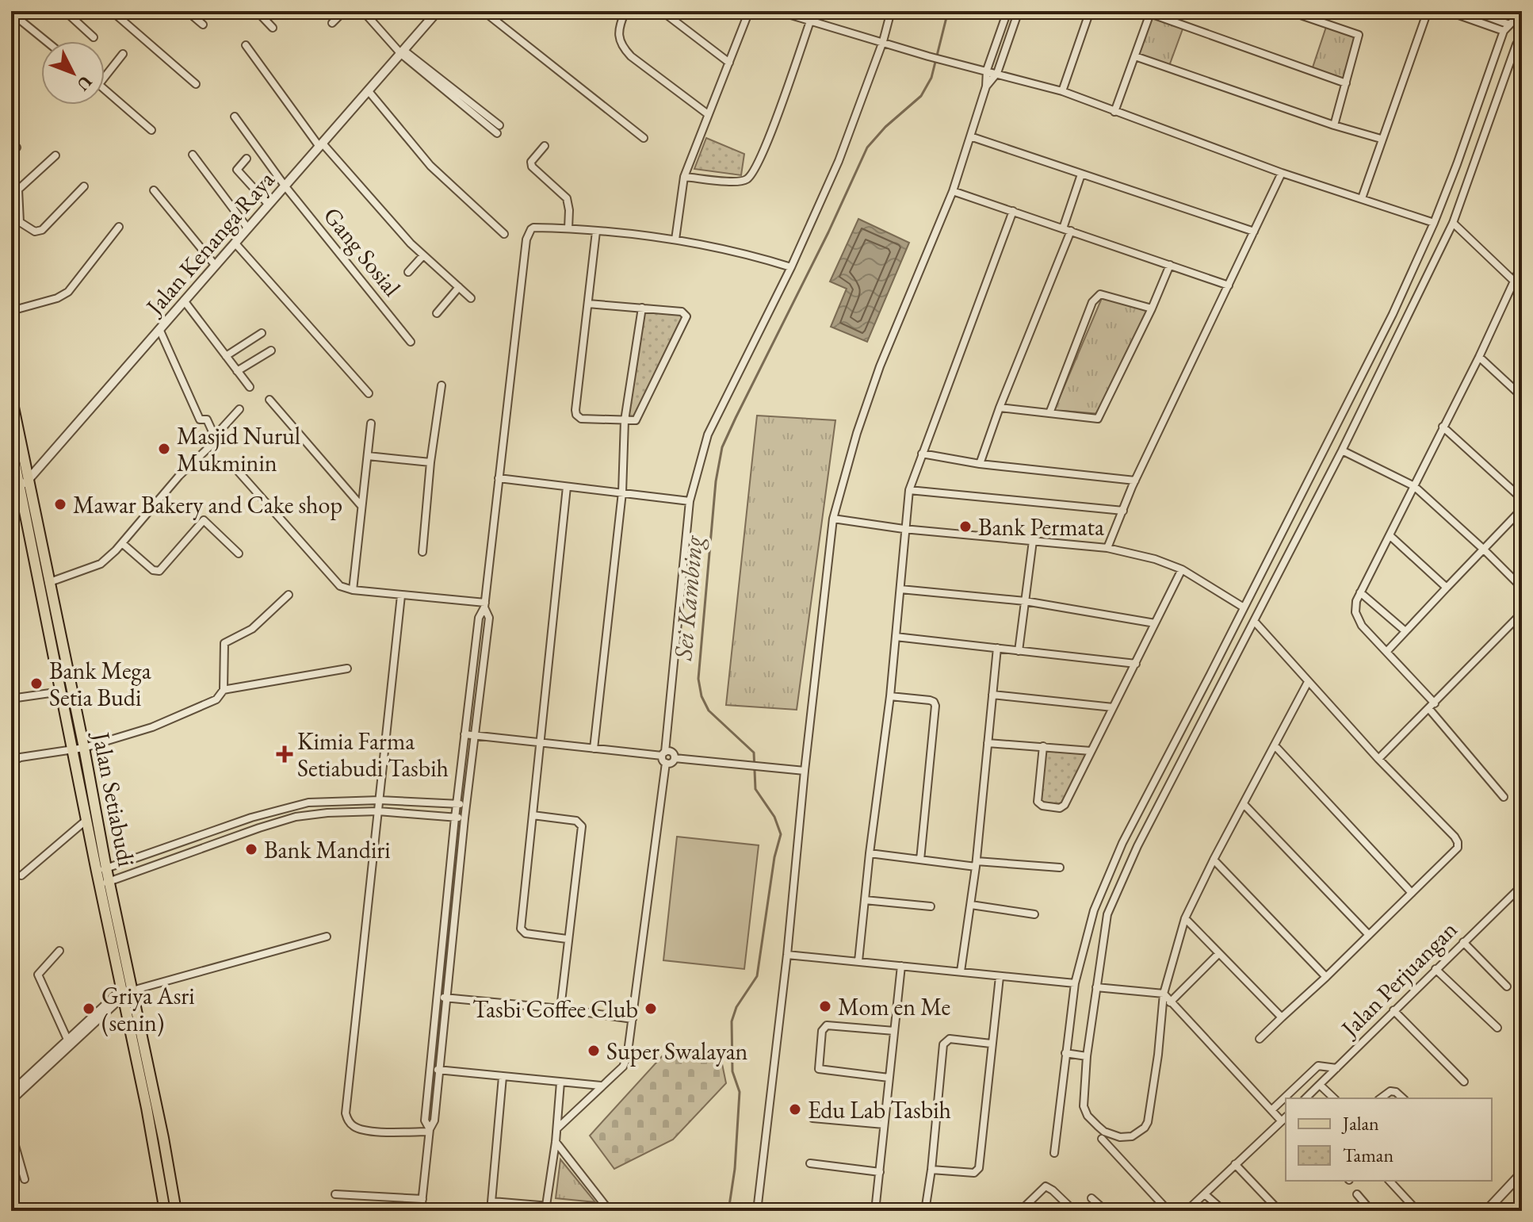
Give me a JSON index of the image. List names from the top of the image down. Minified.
{"streets":{"main road":["Jalan Setiabudi"],"street":["Jalan Kenanga Raya","Gang Sosial","Jalan Perjuangan"]},"crossings":[["Jalan Kenanga Raya","Gang Sosial"],["Jalan Kenanga Raya","Jalan Setiabudi"]],"water":["Sei Kambing"],"places":{"other":["Masjid Nurul Mukminin","Mawar Bakery and Cake shop","Bank Permata","Bank Mega Setia Budi","Bank Mandiri","Mom en Me","Griya Asri (senin)","Tasbi Coffee Club","Super Swalayan","Edu Lab Tasbih"],"health":["Kimia Farma Setiabudi Tasbih"]},"legend":["Jalan","Taman"],"north":"bottom right"}
